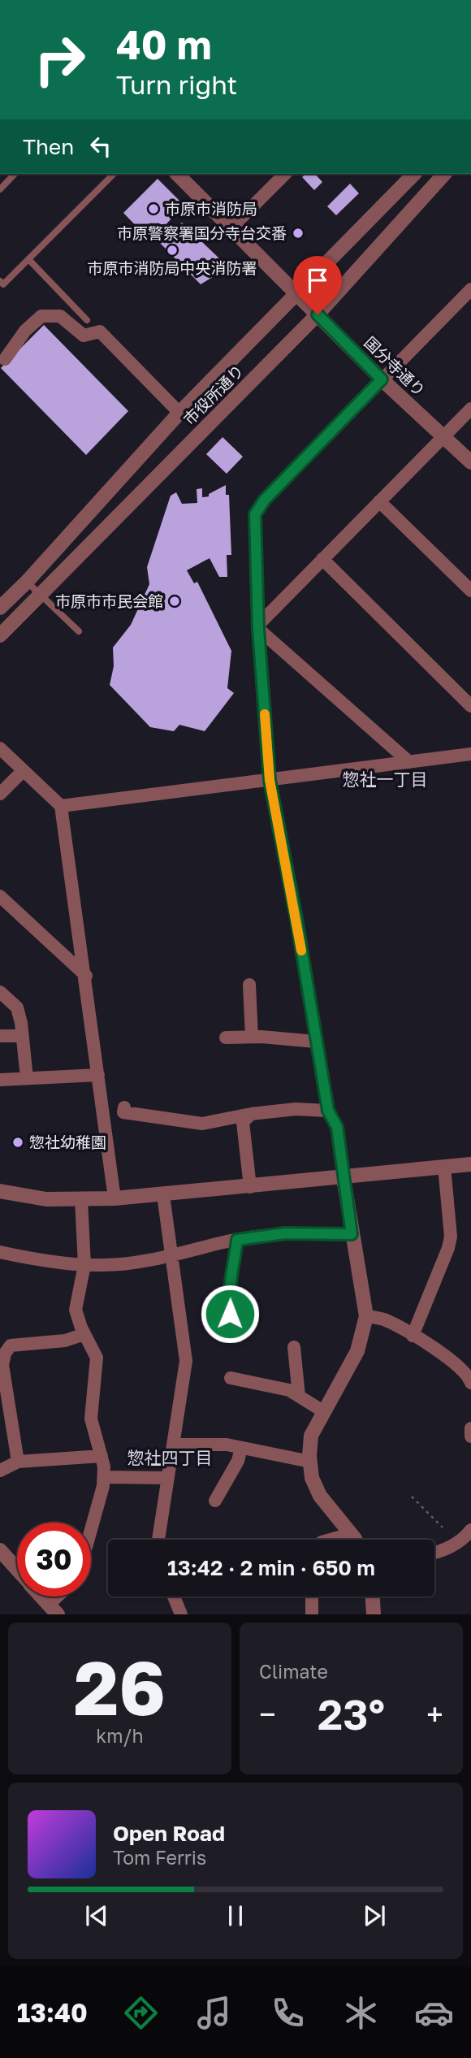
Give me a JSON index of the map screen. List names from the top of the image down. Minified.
{"streets":{"street":["国分寺通り","市役所通り"]},"crossings":[["国分寺通り","市役所通り"]],"districts":["惣社一丁目","惣社四丁目"],"places":["市原市消防局","市原警察署国分寺台交番","市原市消防局中央消防署","市原市市民会館","惣社幼稚園"],"page":{"turn":["40 m","Turn right"],"then":"Then","limit":"30","trip":"13:42 · 2 min · 650 m","tile":[["26","km/h"],"Climate"],"heat":["−","23°","+"],"song":["Open Road","Tom Ferris"],"tabs":"13:40"}}
